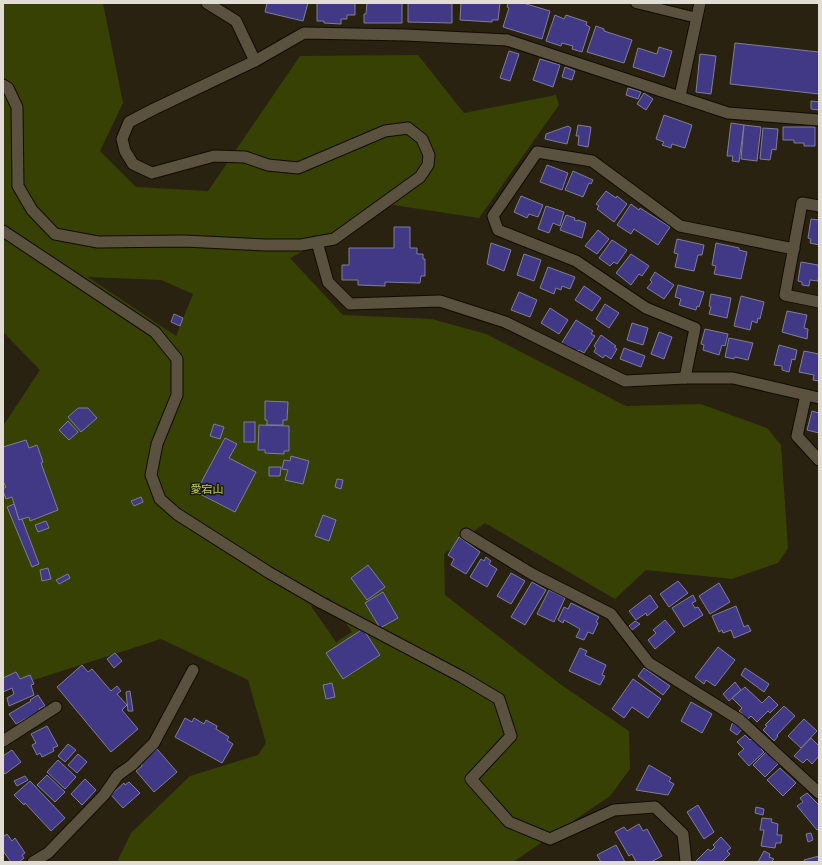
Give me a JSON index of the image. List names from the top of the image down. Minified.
{"parks":["愛宕山"]}
